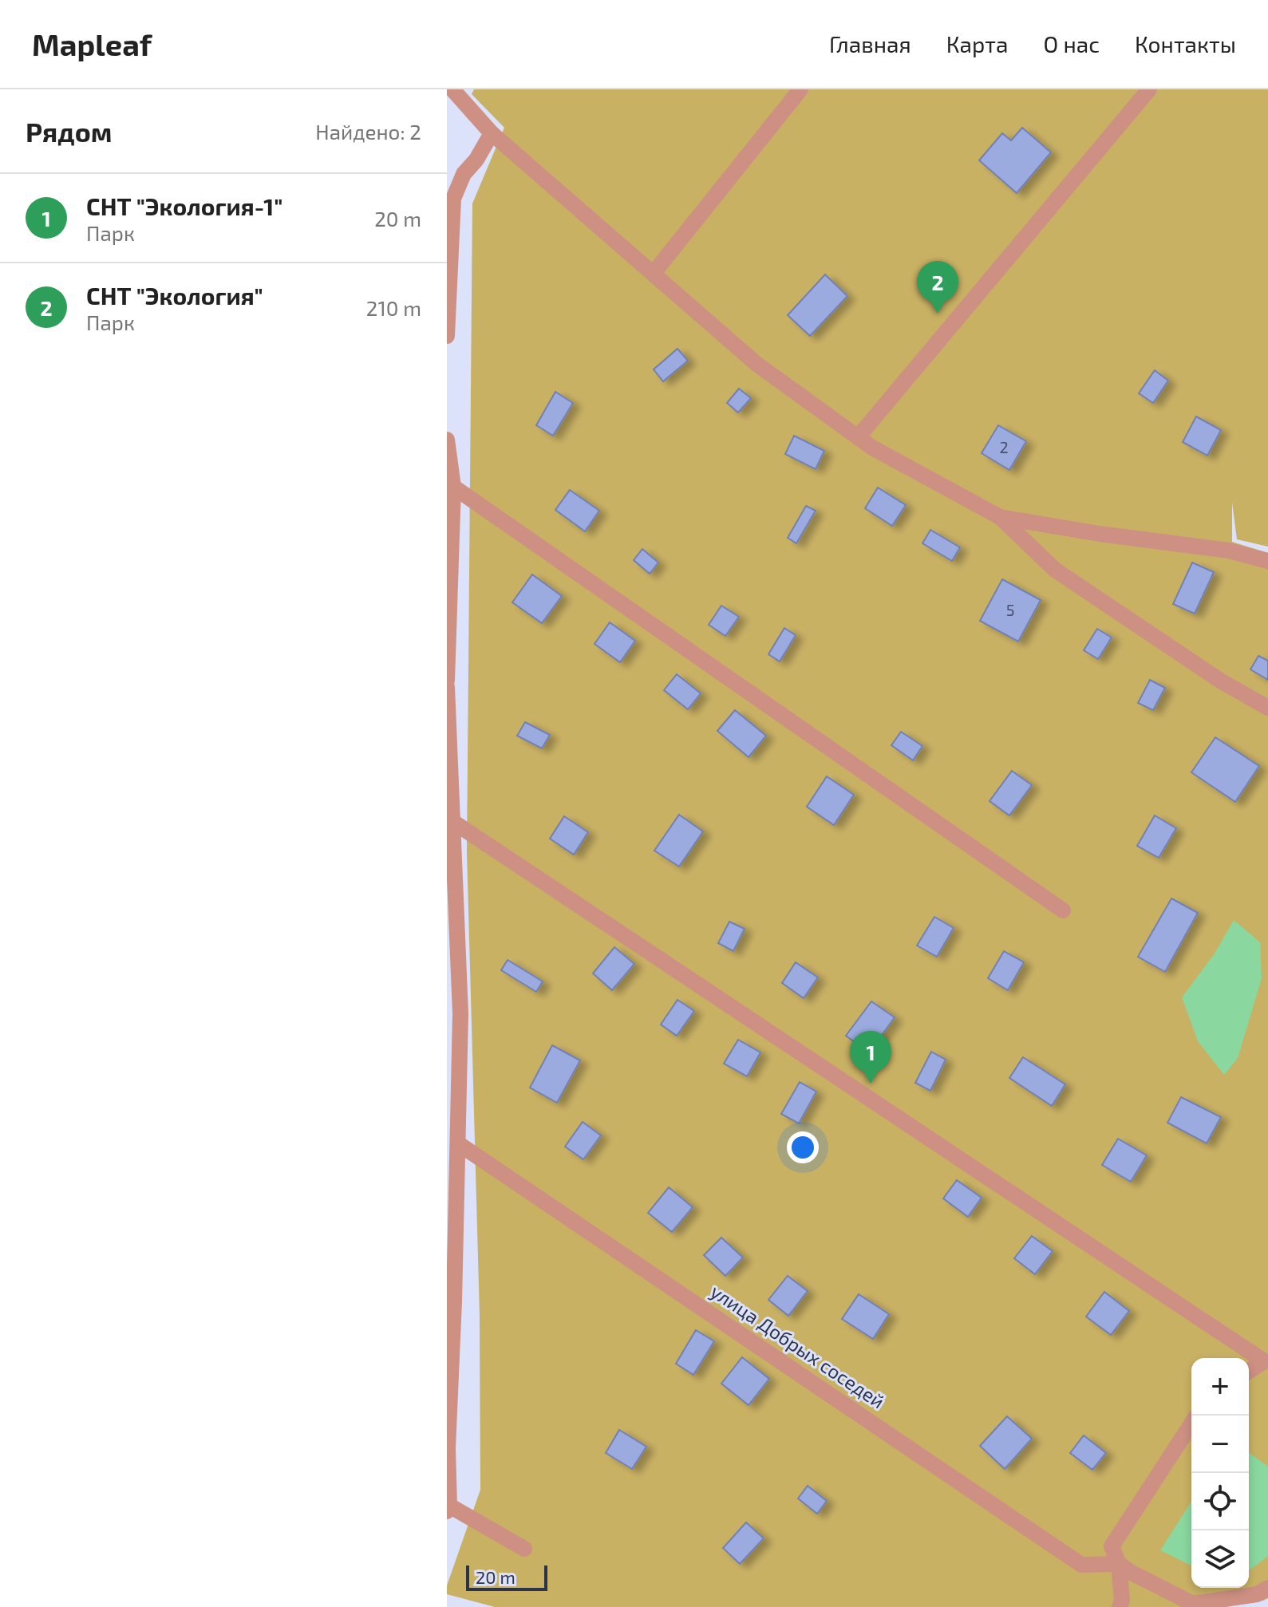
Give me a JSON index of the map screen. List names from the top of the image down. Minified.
{"streets":{"street":["улица Добрых соседей"]},"house_numbers":["2","5"],"scale_bar":"20 m","page":{"header":"Mapleaf","nav":["Главная","Карта","О нас","Контакты"],"heading":["Рядом","Найдено: 2"],"list":[{"mark":"1","name":"СНТ \"Экология-1\"","note":"Парк","value":"20 m"},{"mark":"2","name":"СНТ \"Экология\"","note":"Парк","value":"210 m"}],"pins":["2","1"],"map_buttons":["+","−"],"scale":"20 m"}}
